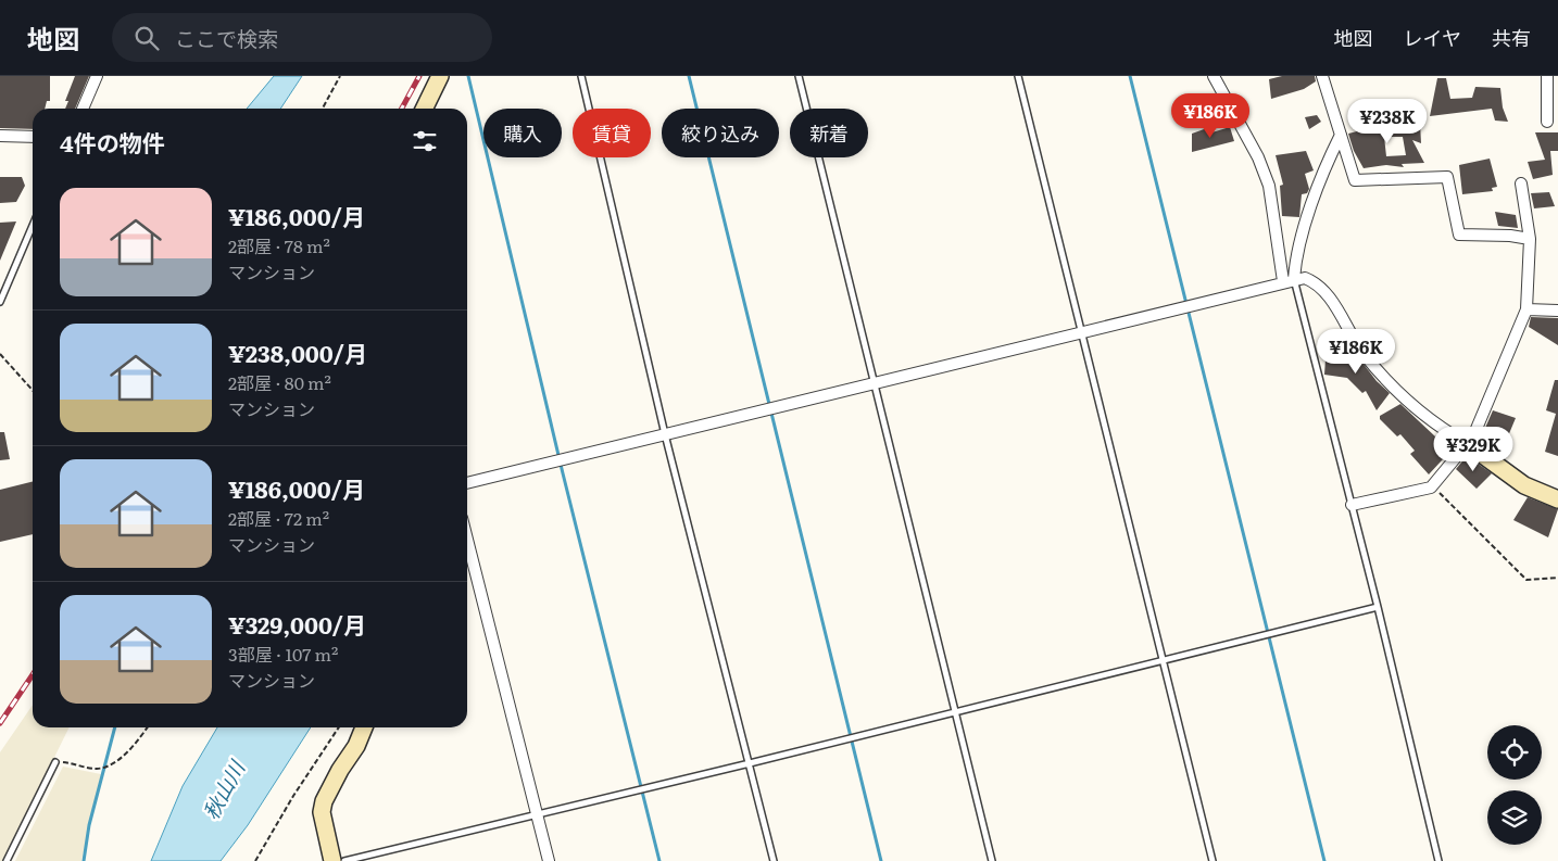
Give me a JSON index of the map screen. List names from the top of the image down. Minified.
{"water":["秋山川"],"page":{"header":"地図","search":"ここで検索","nav":["地図","レイヤ","共有"],"price":["¥186K","¥238K","¥186K","¥329K"],"chip":["購入","賃貸","絞り込み","新着"],"heading":"4件の物件","list":[{"name":"¥186,000/月","note":"2部屋 · 78 m² · マンション"},{"name":"¥238,000/月","note":"2部屋 · 80 m² · マンション"},{"name":"¥186,000/月","note":"2部屋 · 72 m² · マンション"},{"name":"¥329,000/月","note":"3部屋 · 107 m² · マンション"}]}}
